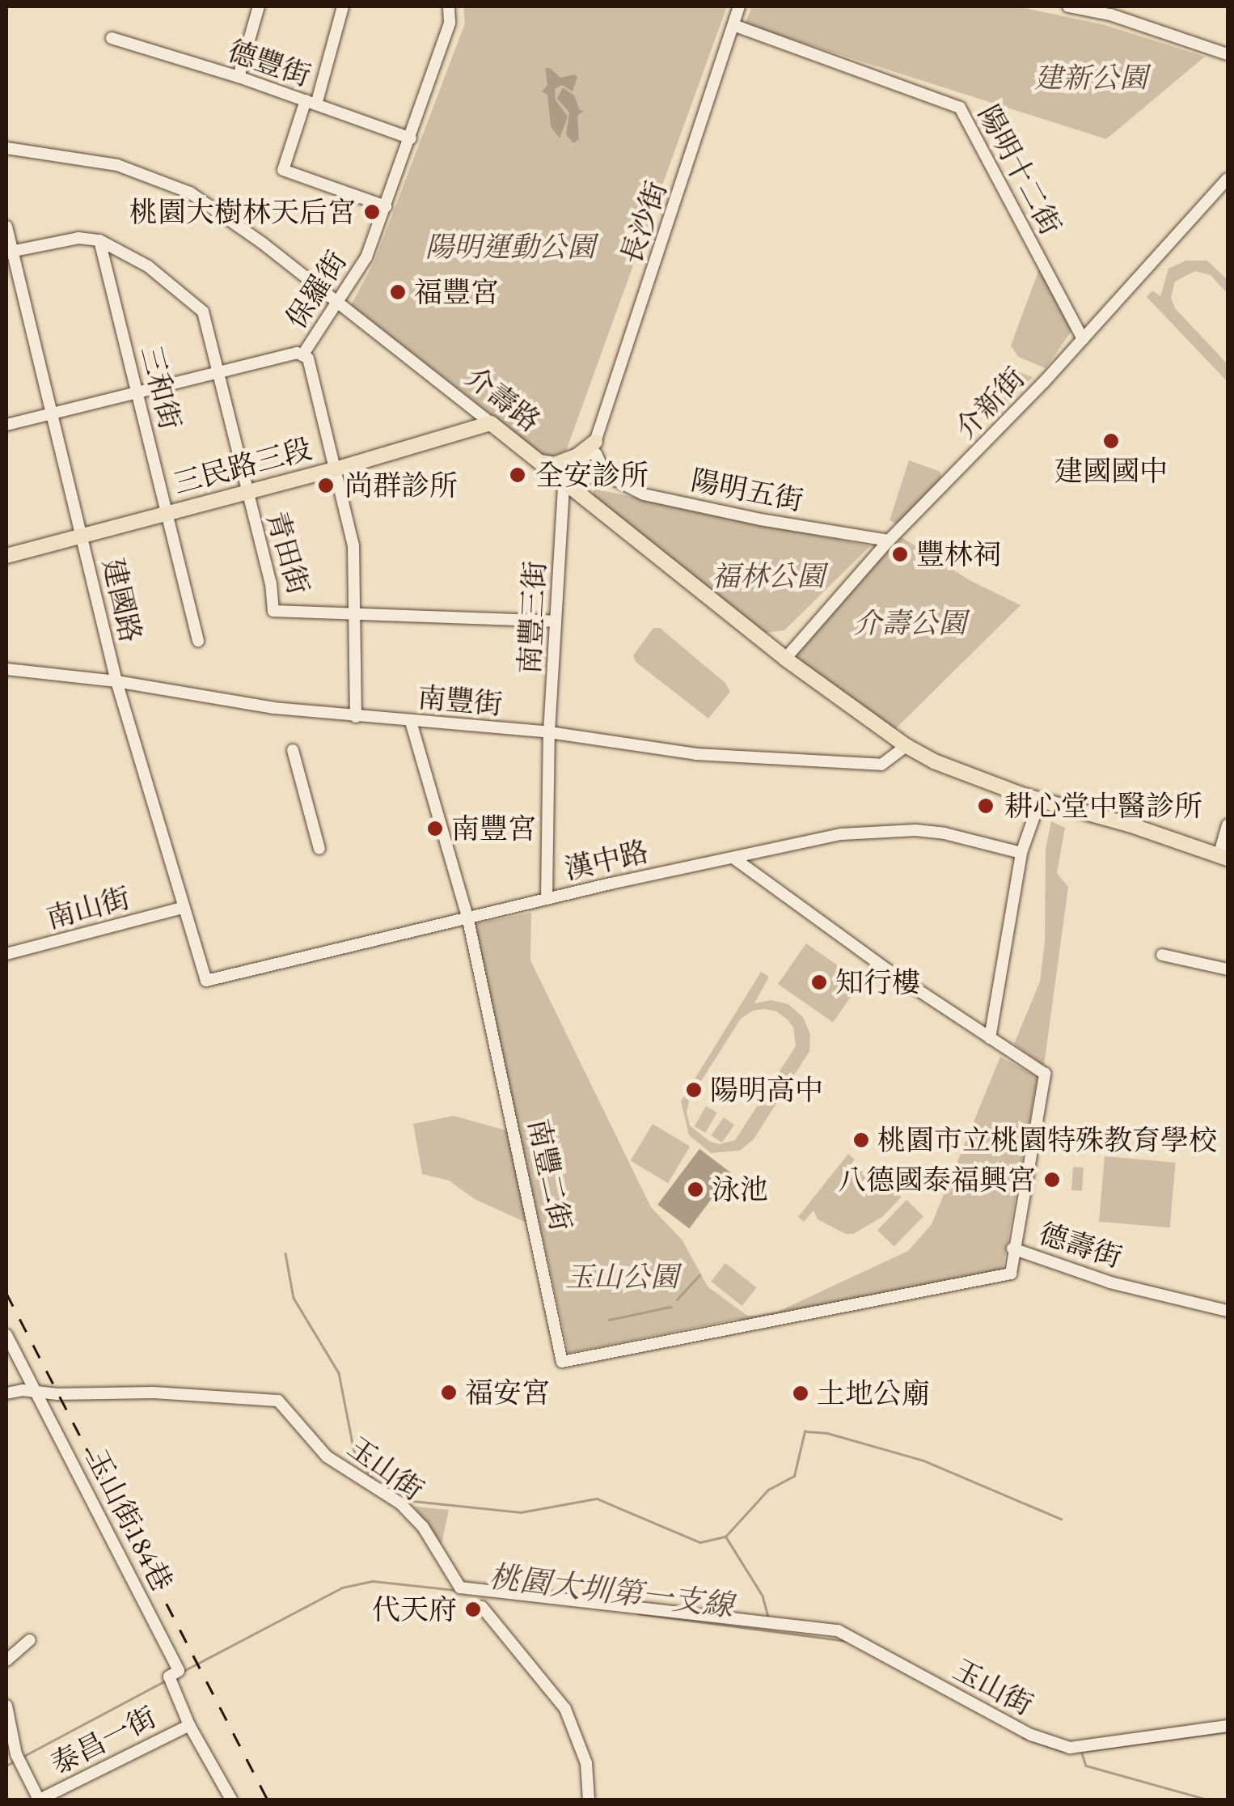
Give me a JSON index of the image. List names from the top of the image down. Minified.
{"streets":{"main road":["介壽路","三民路三段"],"street":["德豐街","陽明十二街","長沙街","保羅街","三和街","介新街","陽明五街","青田街","建國路","南豐三街","南豐街","漢中路","南山街","南豐二街","德壽街","玉山街","玉山街184巷","泰昌一街"]},"crossings":[["德豐街","保羅街"],["陽明十二街","長沙街"],["陽明十二街","介新街"],["保羅街","三和街"],["保羅街","介壽路"],["保羅街","青田街"],["保羅街","建國路"],["三和街","三民路三段"],["三和街","青田街"],["介壽路","介新街"],["介壽路","三民路三段"],["介壽路","南豐三街"],["介壽路","南豐街"],["介新街","陽明五街"],["三民路三段","青田街"],["三民路三段","建國路"],["青田街","建國路"],["青田街","南豐三街"],["建國路","南豐街"],["建國路","漢中路"],["建國路","南山街"],["南豐三街","南豐街"],["南豐三街","漢中路"],["南豐街","南豐二街"],["漢中路","南豐二街"],["漢中路","德壽街"],["南豐二街","德壽街"],["玉山街","玉山街184巷"],["玉山街184巷","泰昌一街"]],"water":["桃園大圳第一支線"],"parks":["建新公園","陽明運動公園","福林公園","介壽公園","玉山公園"],"places":["桃園大樹林天后宮","福豐宮","建國國中","全安診所","尚群診所","豐林祠","耕心堂中醫診所","南豐宮","知行樓","陽明高中","桃園市立桃園特殊教育學校","八德國泰福興宮","泳池","福安宮","土地公廟","代天府"]}
